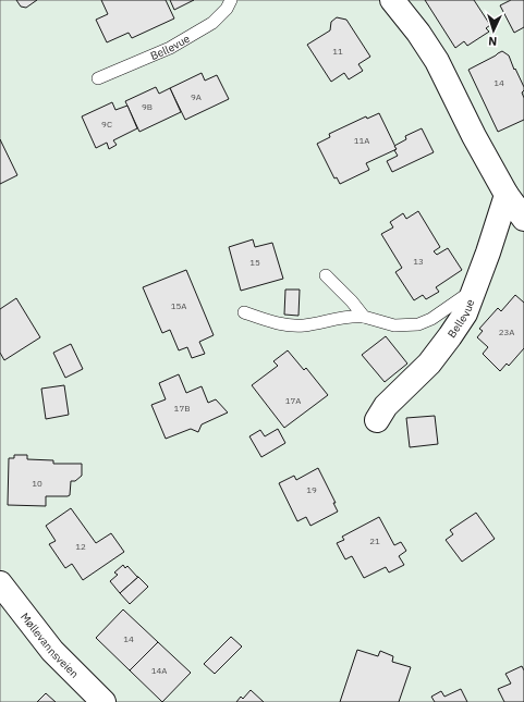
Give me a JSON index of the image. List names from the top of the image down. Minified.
{"streets":{"street":["Bellevue","Møllevannsveien"]},"house_numbers":["11","14","9A","9B","9C","11A","13","15","15A","23A","17A","17B","10","19","21","12","14","14A"],"north":"bottom"}
